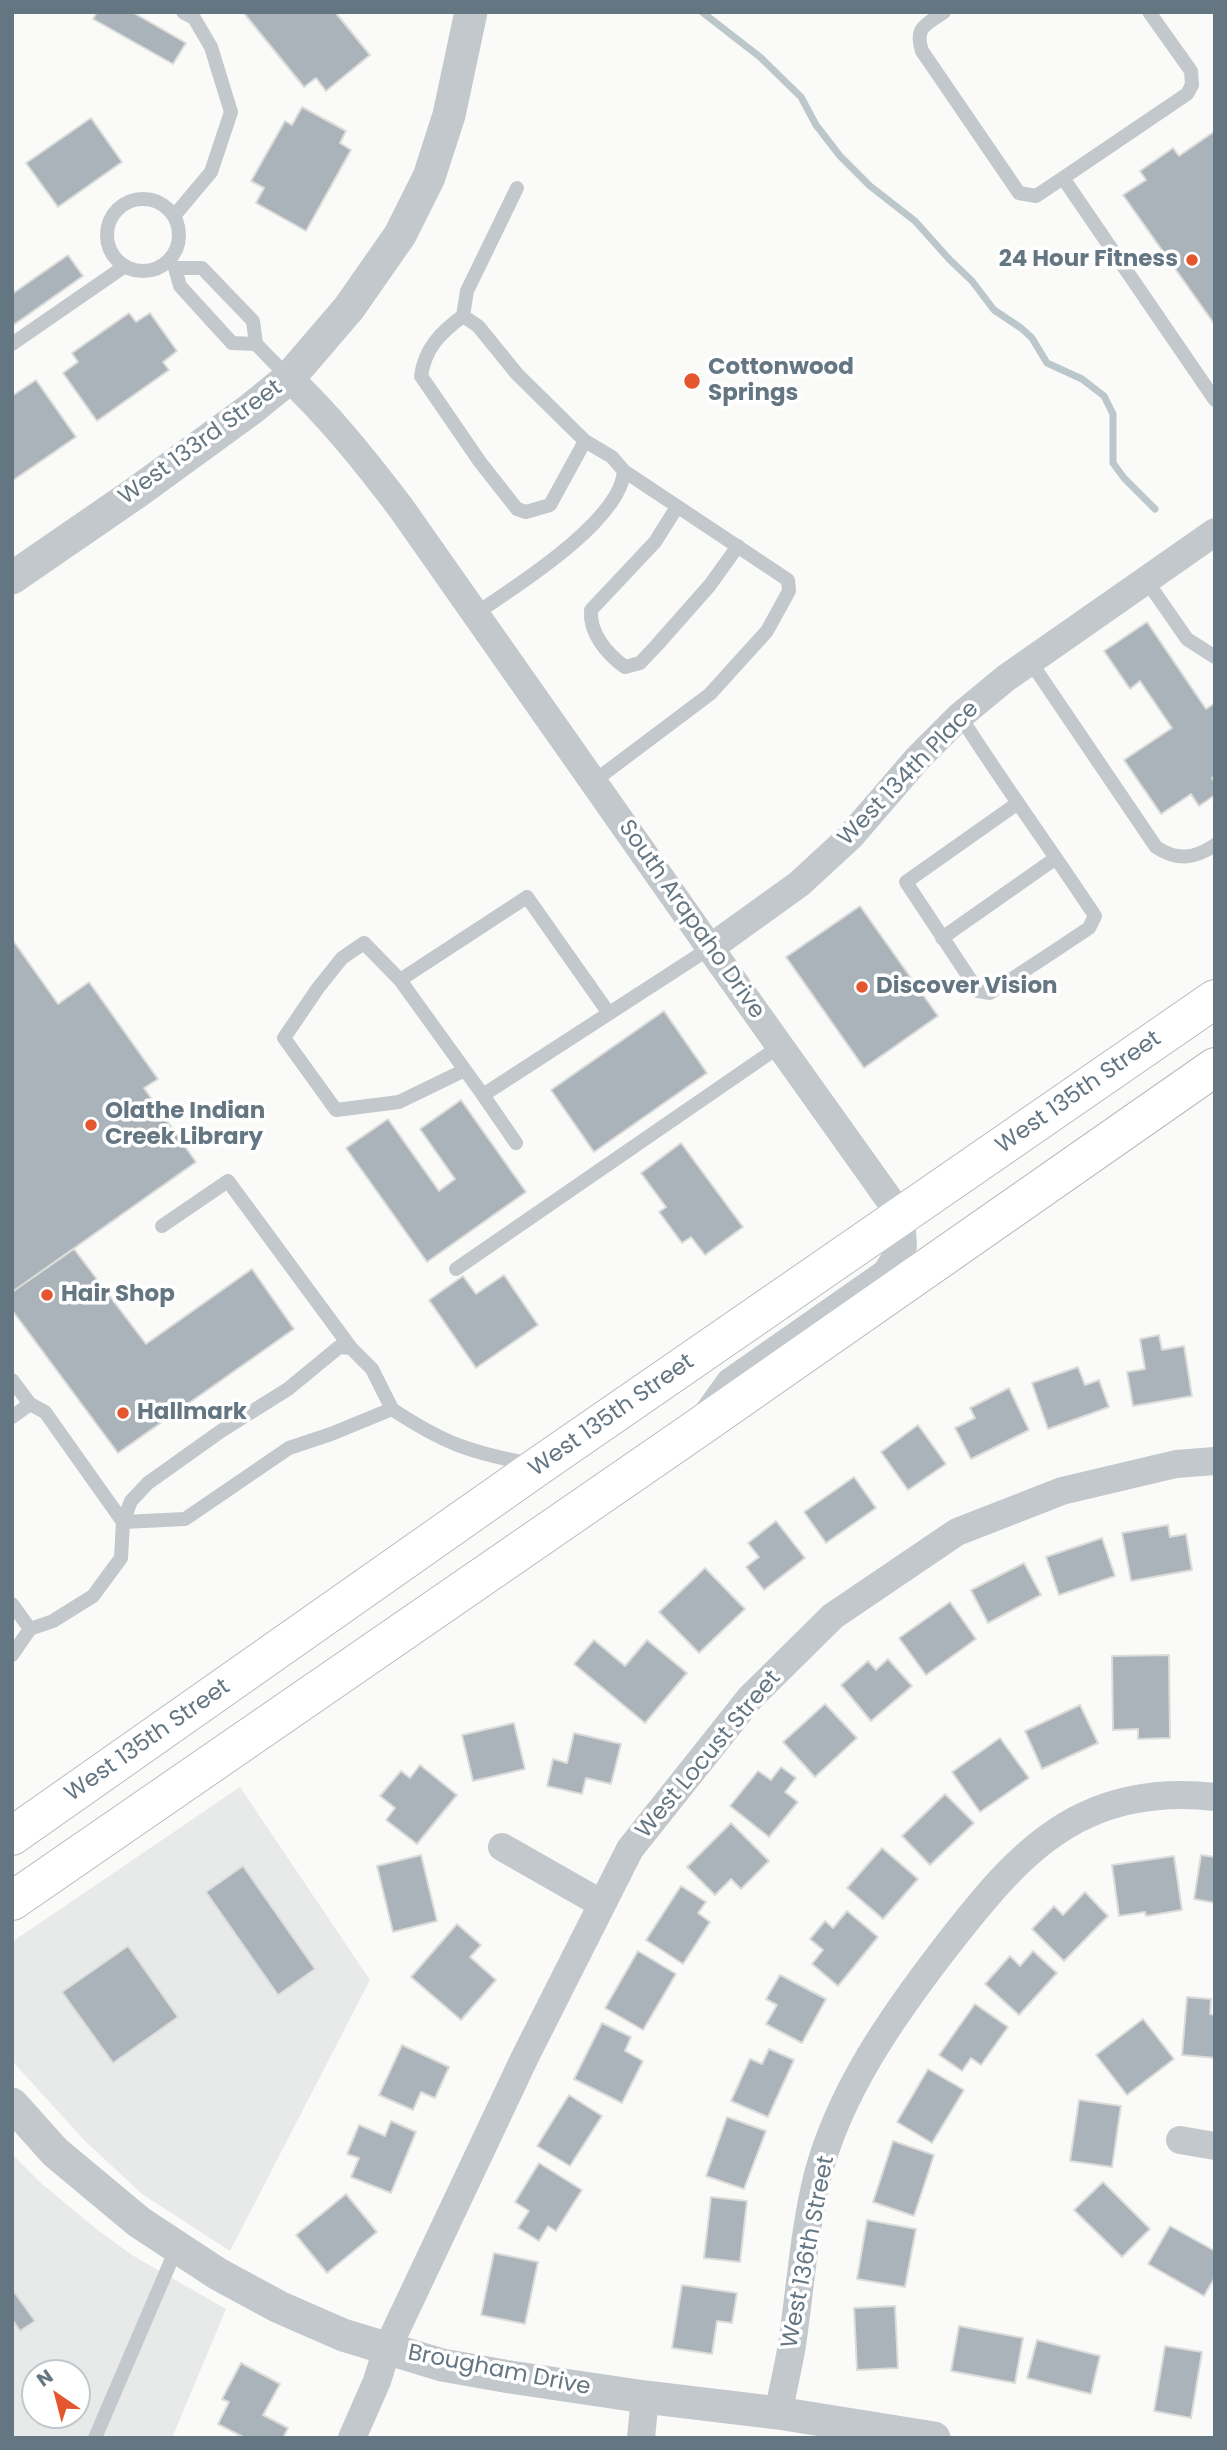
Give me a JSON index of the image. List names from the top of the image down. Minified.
{"streets":{"main road":["West 135th Street"],"street":["West 133rd Street","West 134th Place","South Arapaho Drive","West Locust Street","West 136th Street","Brougham Drive"]},"crossings":[["West 133rd Street","South Arapaho Drive"],["West 134th Place","South Arapaho Drive"],["South Arapaho Drive","West 135th Street"],["West Locust Street","Brougham Drive"],["West 136th Street","Brougham Drive"]],"places":["24 Hour Fitness","Cottonwood Springs","Discover Vision","Olathe Indian Creek Library","Hair Shop","Hallmark"],"north":"top left"}
